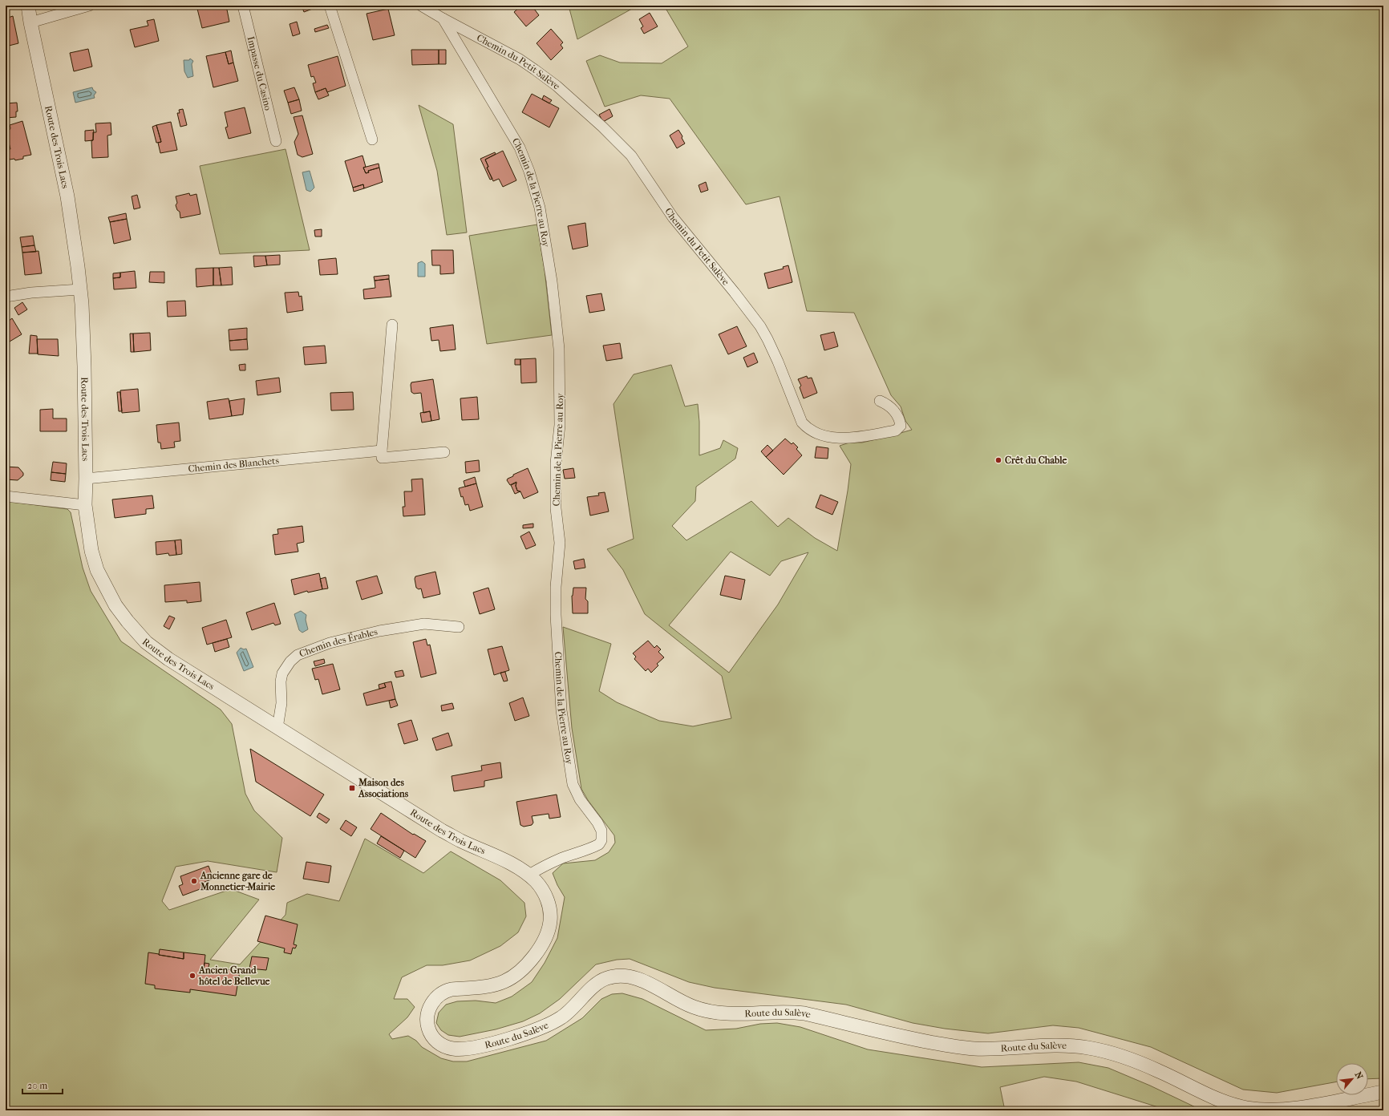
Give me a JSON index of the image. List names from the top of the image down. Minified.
{"streets":{"street":["Chemin du Petit Salève","Impasse du Casino","Route des Trois Lacs","Chemin de la Pierre au Roy","Chemin des Blanchets","Chemin des Érables","Route du Salève"]},"crossings":[["Chemin du Petit Salève","Chemin de la Pierre au Roy"],["Route des Trois Lacs","Chemin de la Pierre au Roy"],["Route des Trois Lacs","Chemin des Blanchets"],["Route des Trois Lacs","Chemin des Érables"],["Route des Trois Lacs","Route du Salève"],["Chemin de la Pierre au Roy","Route du Salève"]],"places":{"other":["Crêt du Chable","Ancienne gare de Monnetier-Mairie","Ancien Grand hôtel de Bellevue"],"transit":["Maison des Associations"]},"scale_bar":"20 m","north":"top right"}
